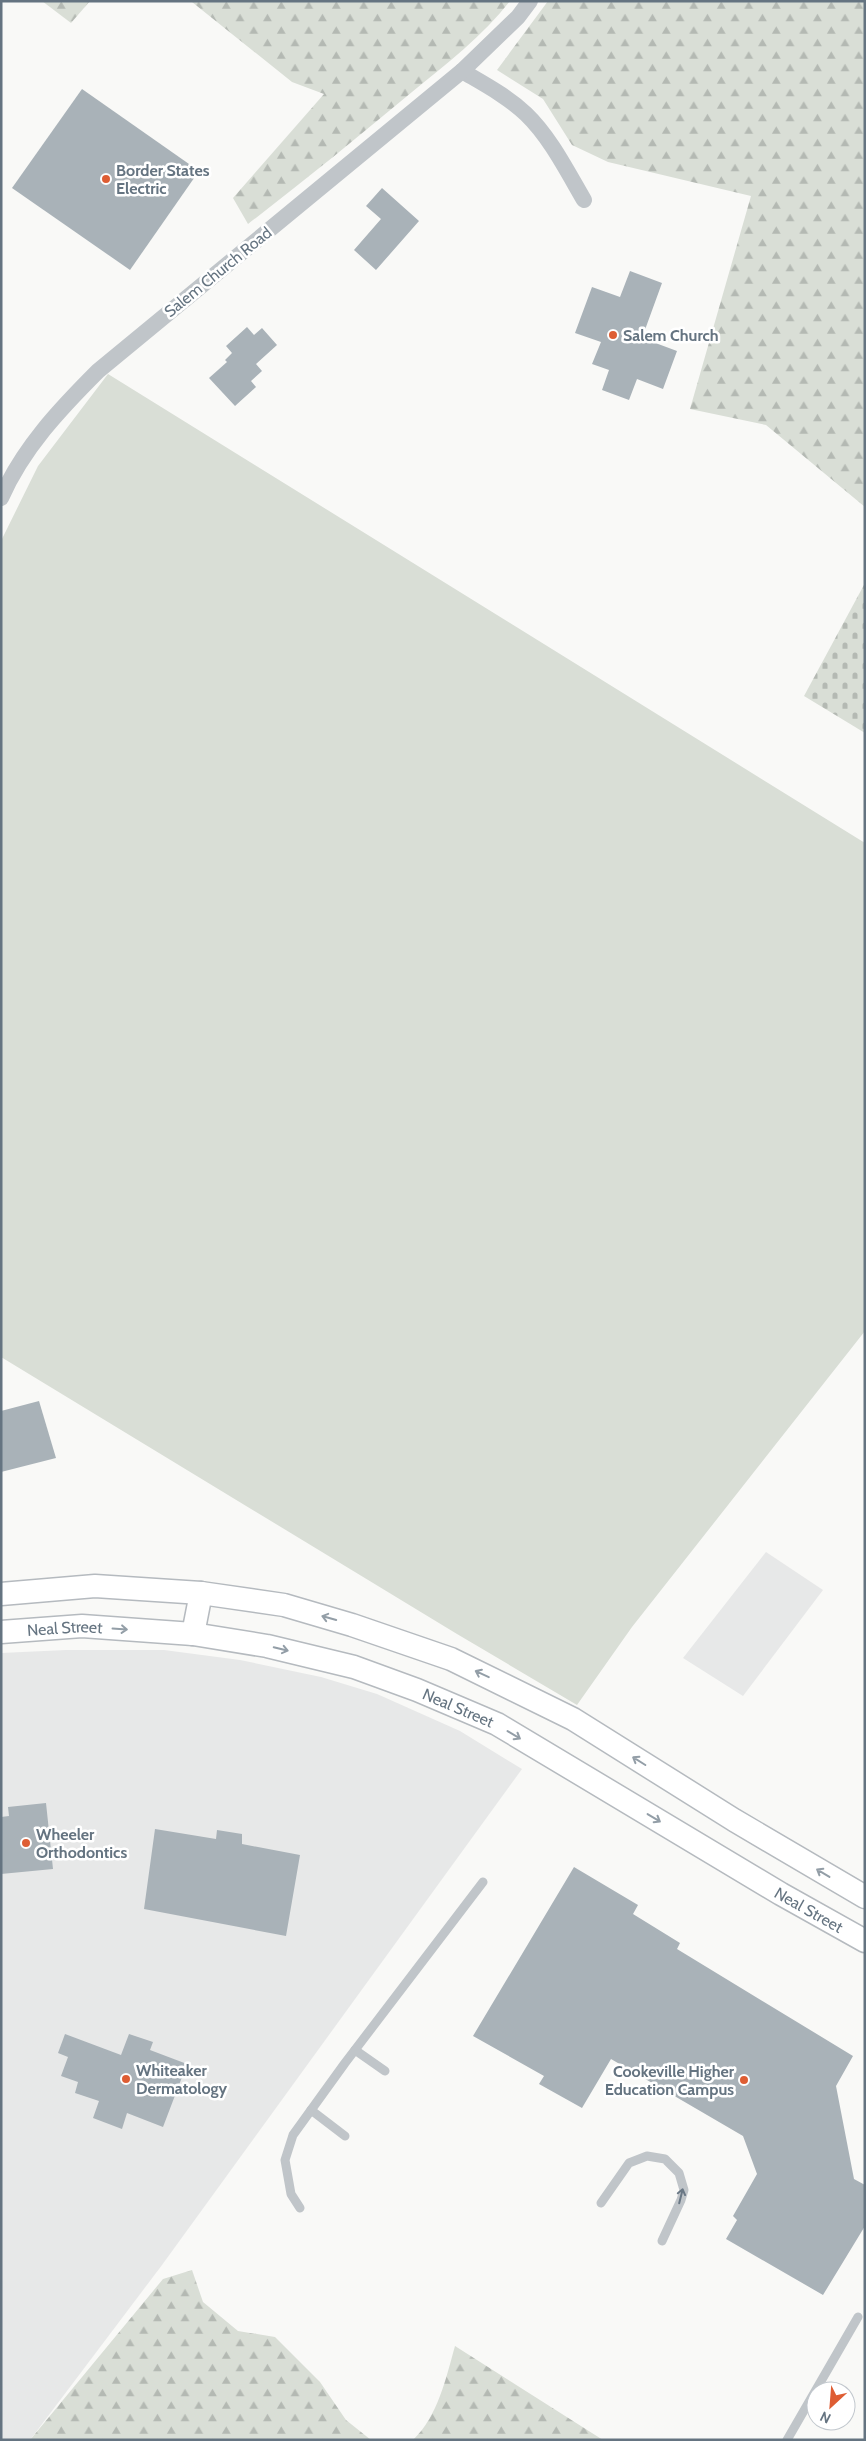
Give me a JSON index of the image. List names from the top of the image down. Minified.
{"streets":{"main road":["Neal Street"],"street":["Salem Church Road"]},"places":["Border States Electric","Salem Church","Wheeler Orthodontics","Whiteaker Dermatology","Cookeville Higher Education Campus"],"north":"bottom left"}
